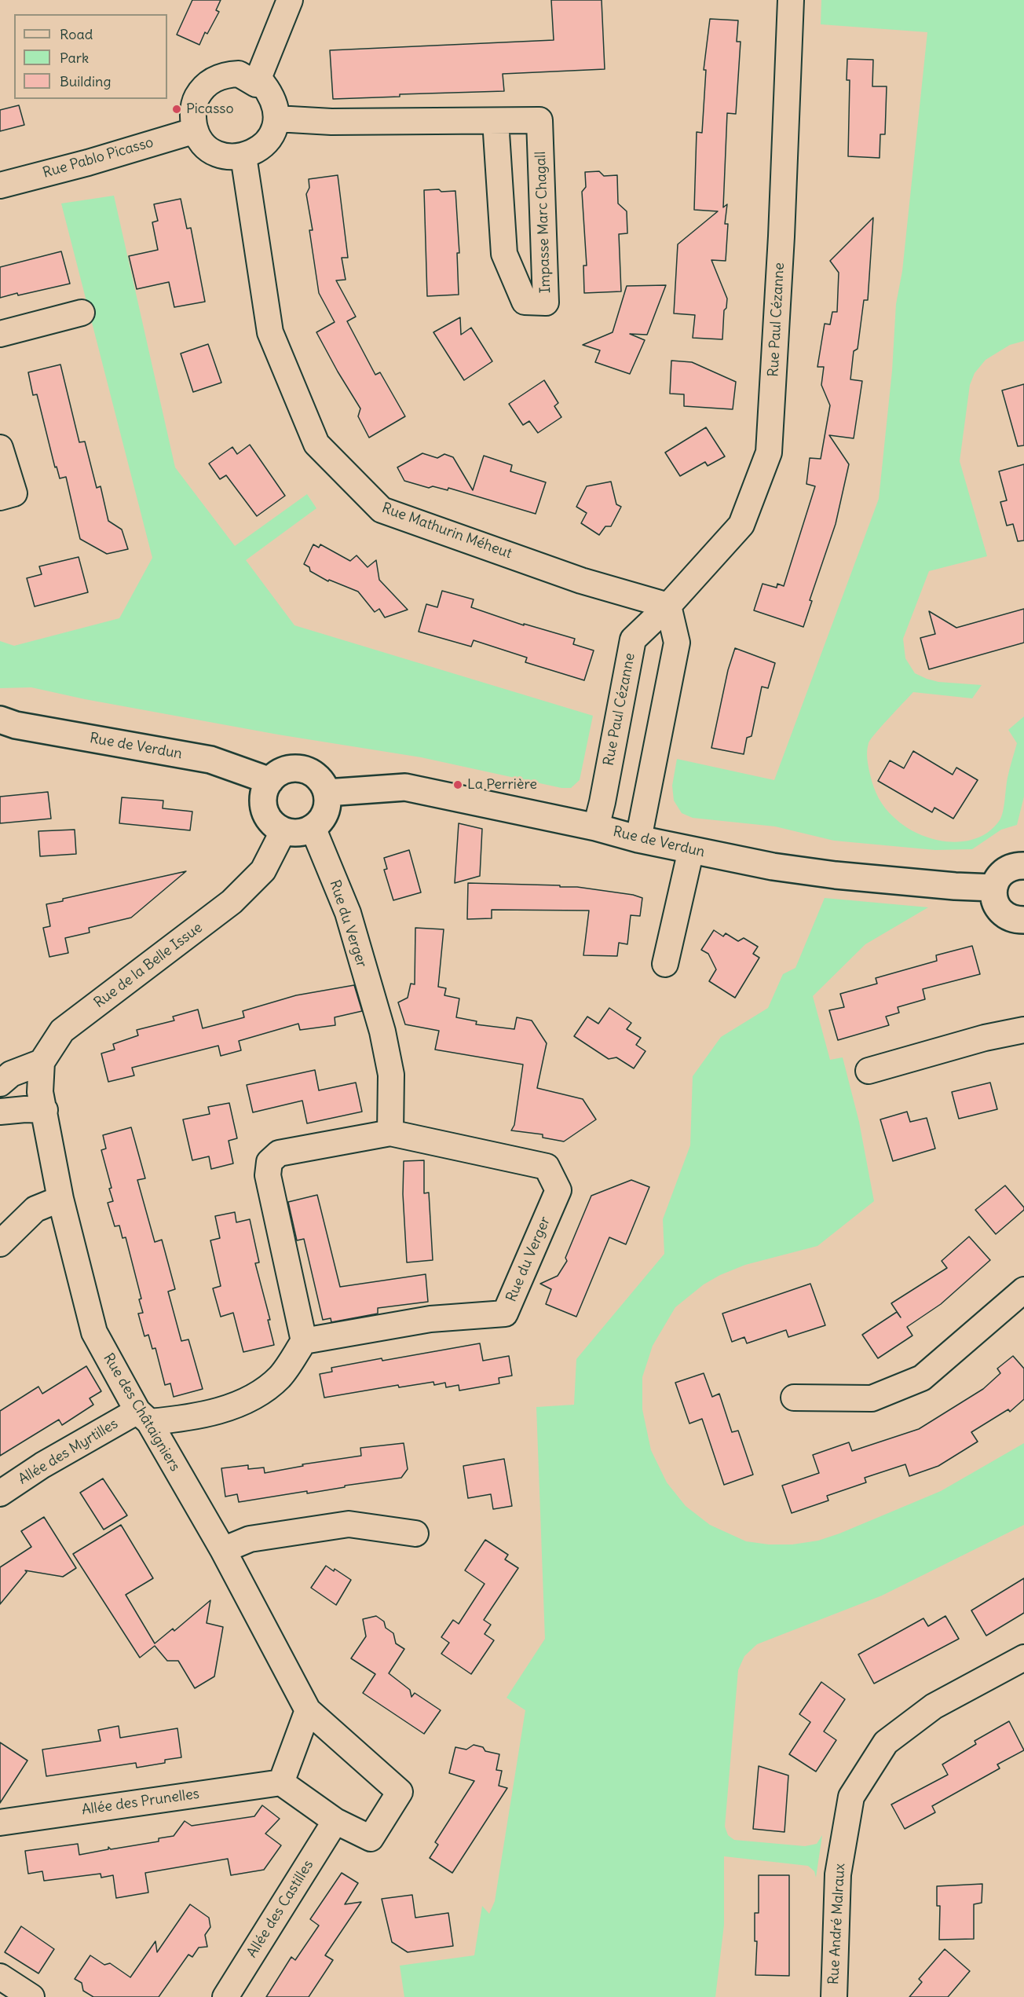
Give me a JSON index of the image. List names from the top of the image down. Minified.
{"streets":{"street":["Rue Pablo Picasso","Impasse Marc Chagall","Rue Paul Cézanne","Rue Mathurin Méheut","Rue de Verdun","Rue du Verger","Rue de la Belle Issue","Rue des Châtaigniers","Allée des Myrtilles","Allée des Prunelles","Allée des Castilles","Rue André Malraux"]},"crossings":[["Rue Pablo Picasso","Impasse Marc Chagall"],["Rue Pablo Picasso","Rue Mathurin Méheut"],["Impasse Marc Chagall","Rue Mathurin Méheut"],["Rue Paul Cézanne","Rue Mathurin Méheut"],["Rue Paul Cézanne","Rue de Verdun"],["Rue de Verdun","Rue du Verger"],["Rue de Verdun","Rue de la Belle Issue"],["Rue du Verger","Rue de la Belle Issue"],["Rue de la Belle Issue","Rue des Châtaigniers"],["Rue des Châtaigniers","Allée des Myrtilles"],["Rue des Châtaigniers","Allée des Prunelles"],["Rue des Châtaigniers","Allée des Castilles"]],"places":["Picasso","La Perrière"],"legend":["Road","Park","Building"]}
